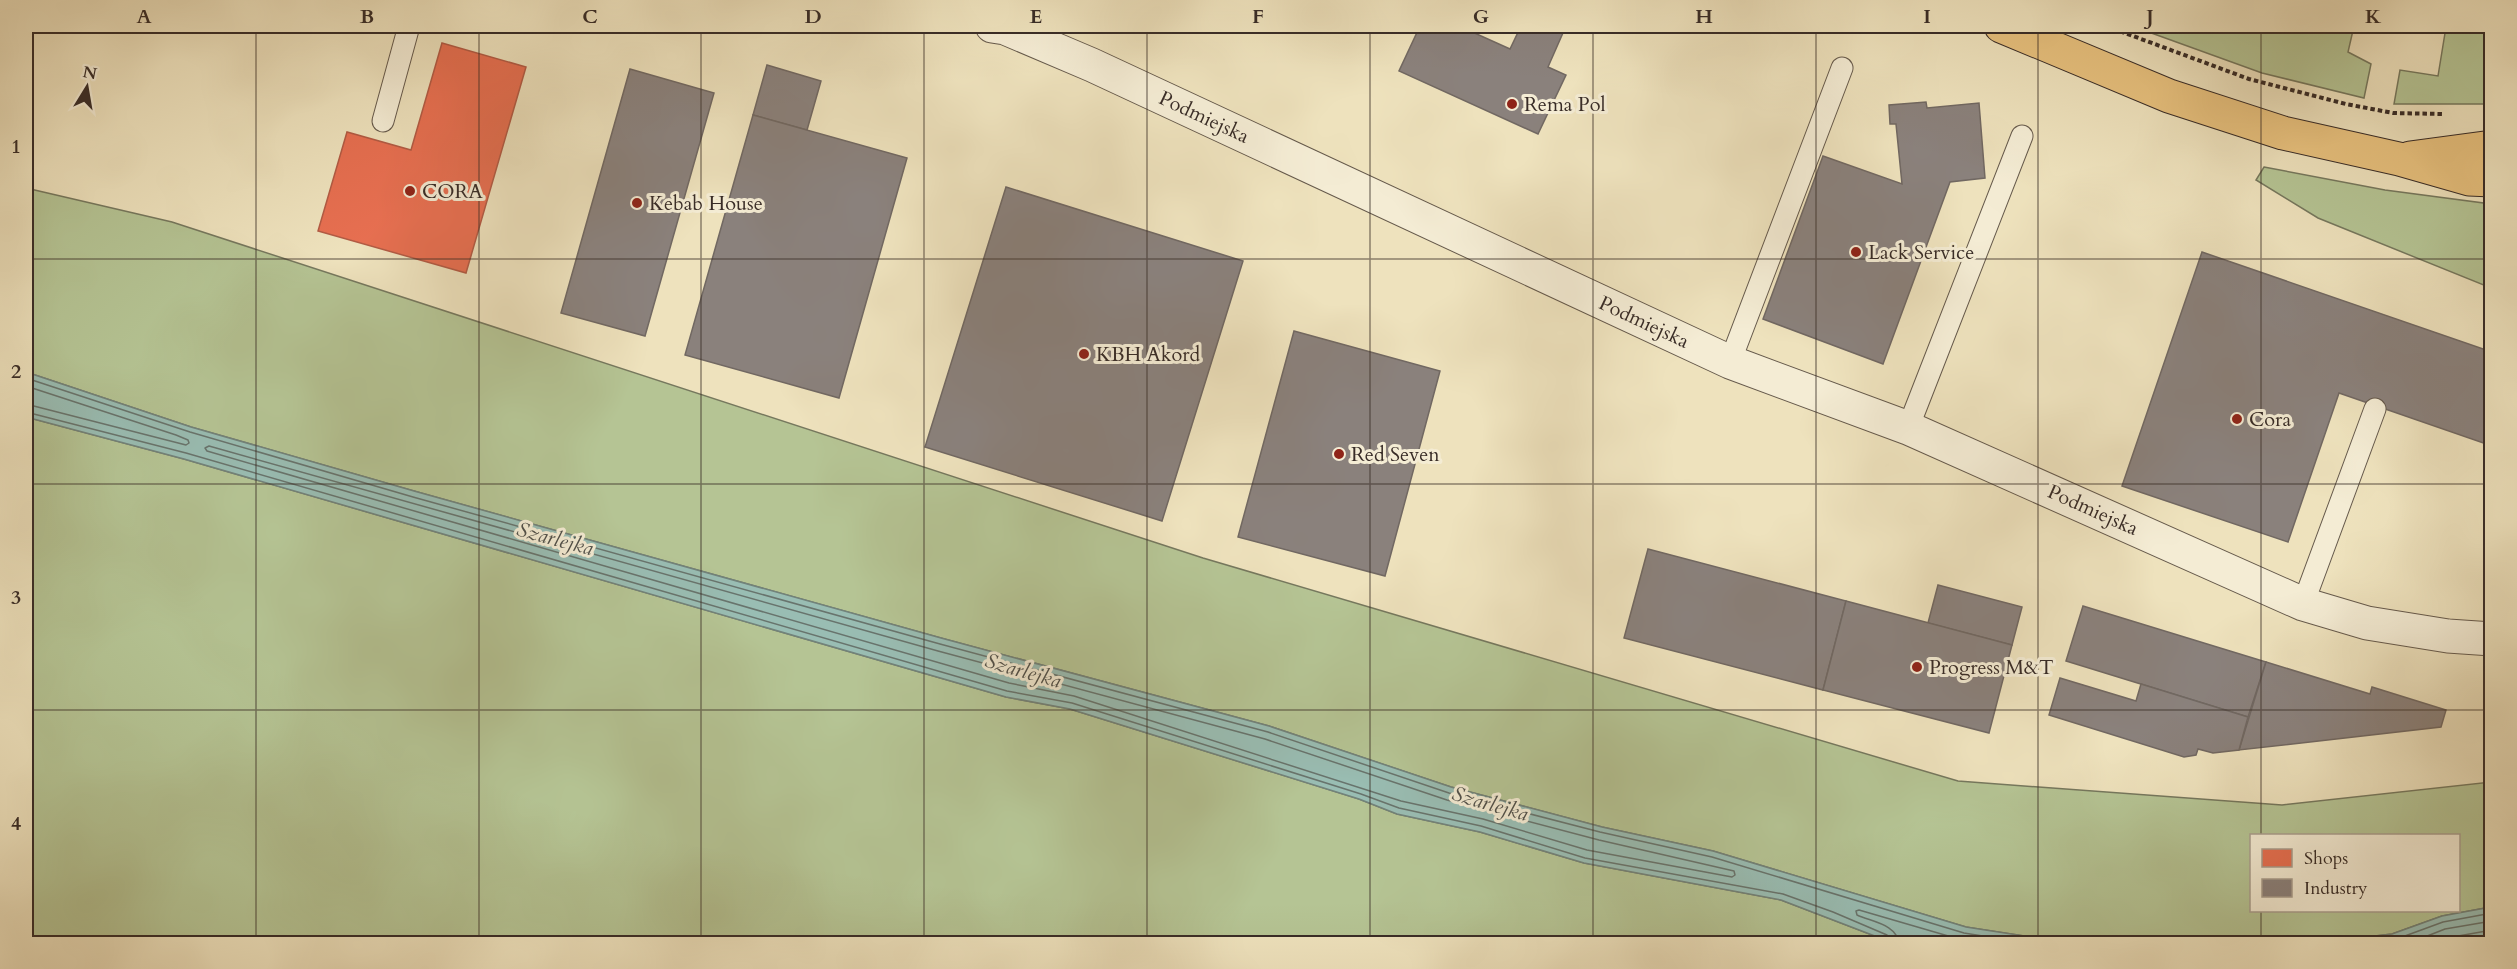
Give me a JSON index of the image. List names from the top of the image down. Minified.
{"streets":{"street":["Podmiejska"]},"water":["Szarlejka"],"places":["Rema Pol","CORA","Kebab House","Lack Service","KBH Akord","Cora","Red Seven","Progress M&T"],"legend":["Shops","Industry"],"north":"top","grid":{"columns":["A","B","C","D","E","F","G","H","I","J","K"],"rows":["1","2","3","4"]}}
